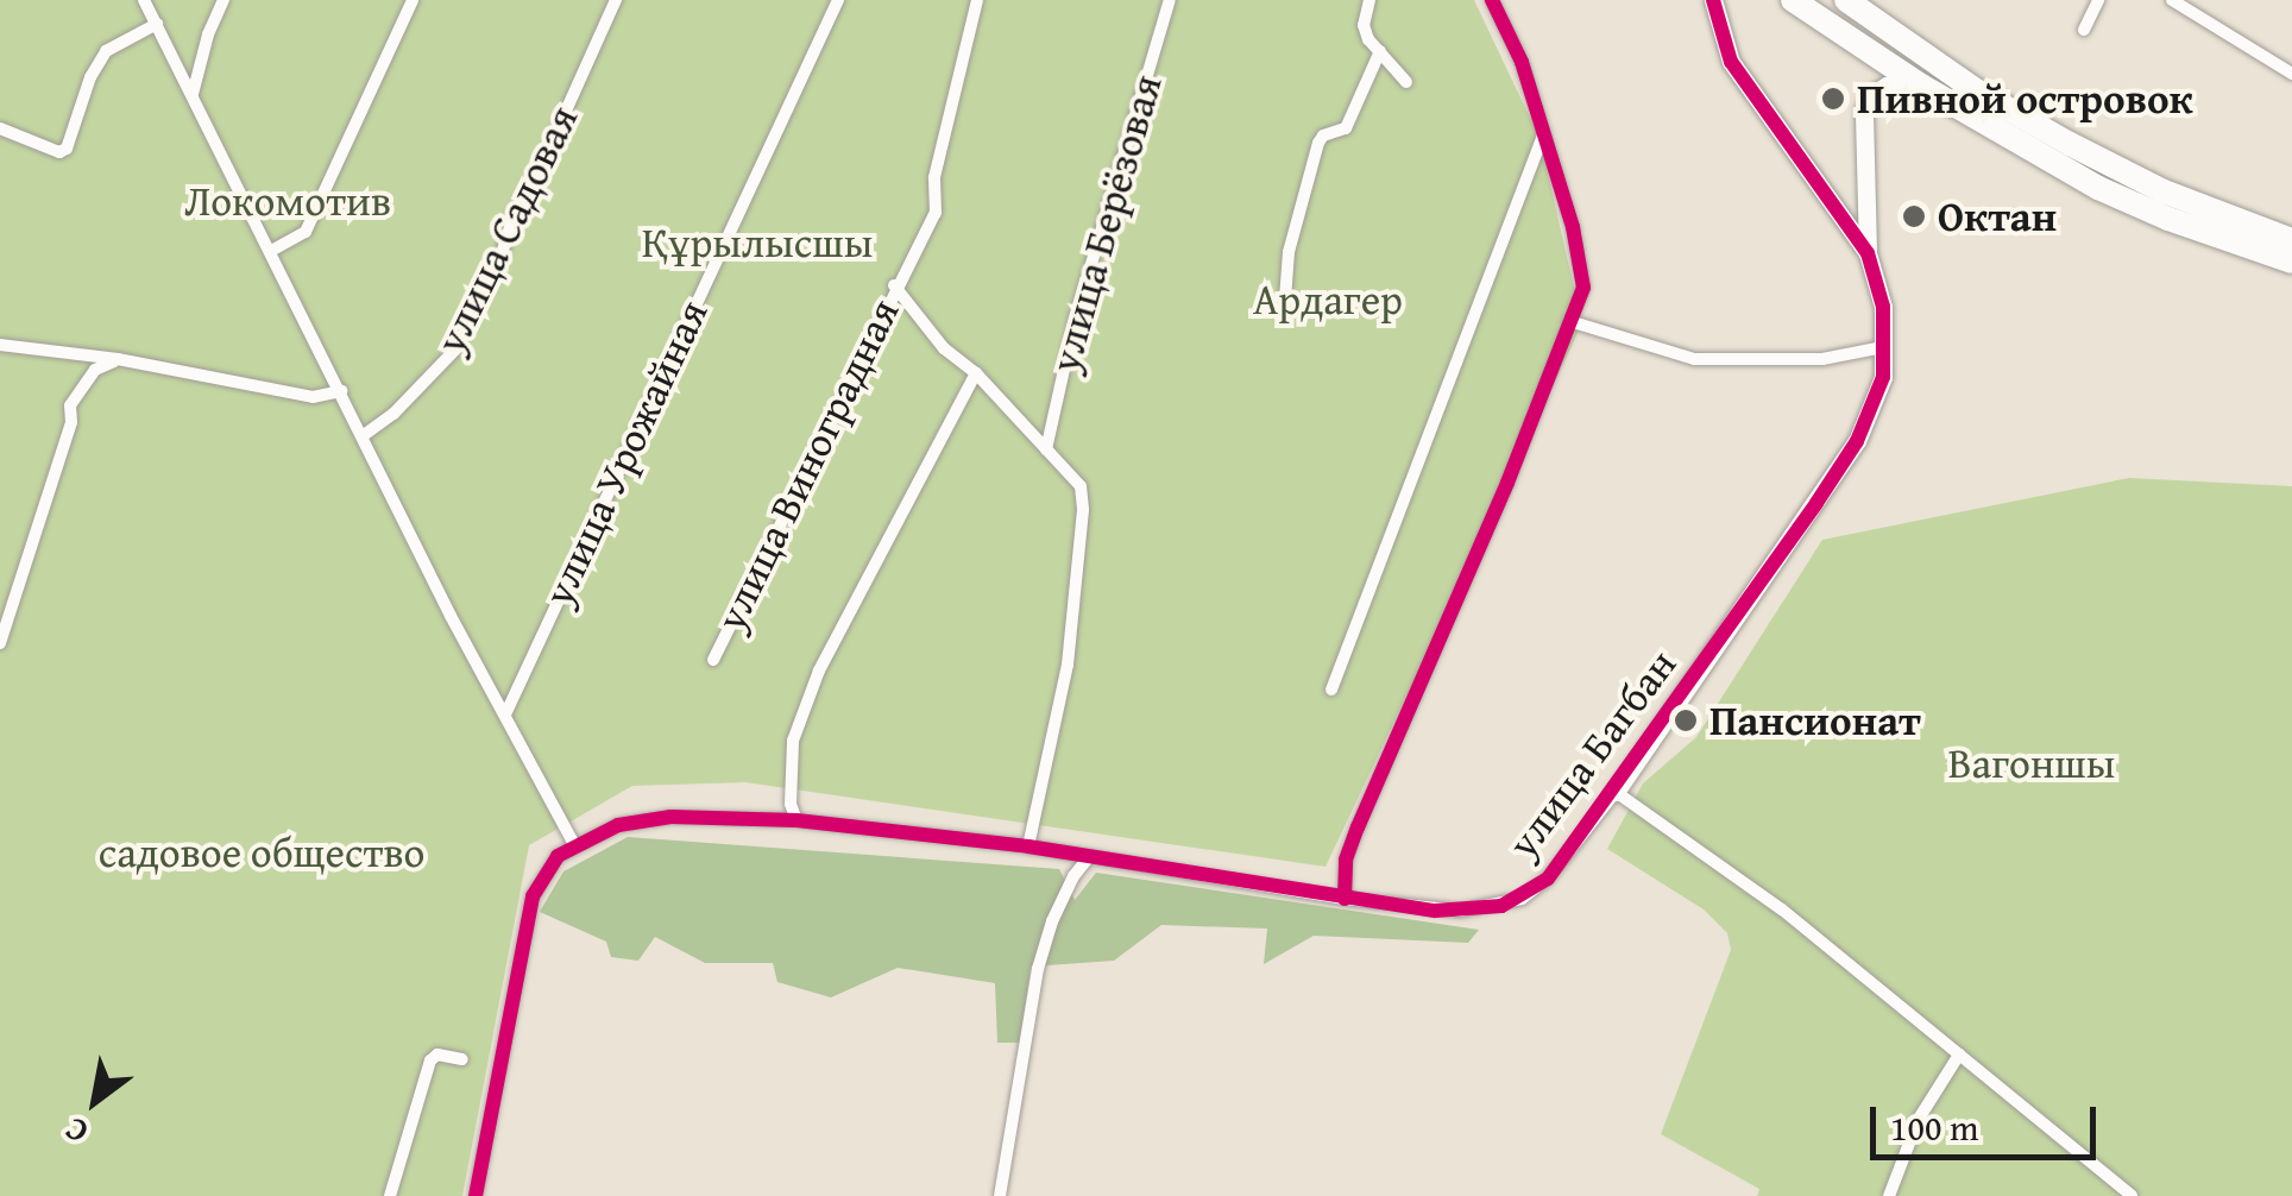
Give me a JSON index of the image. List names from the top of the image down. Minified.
{"streets":{"street":["улица Берёзовая","улица Садовая","улица Урожайная","улица Виноградная","улица Багбан"]},"parks":["Локомотив","Құрылысшы","Ардагер","Вагоншы","садовое общество"],"places":["Пивной островок","Октан","Пансионат"],"scale_bar":"100 m","north":"bottom left"}
